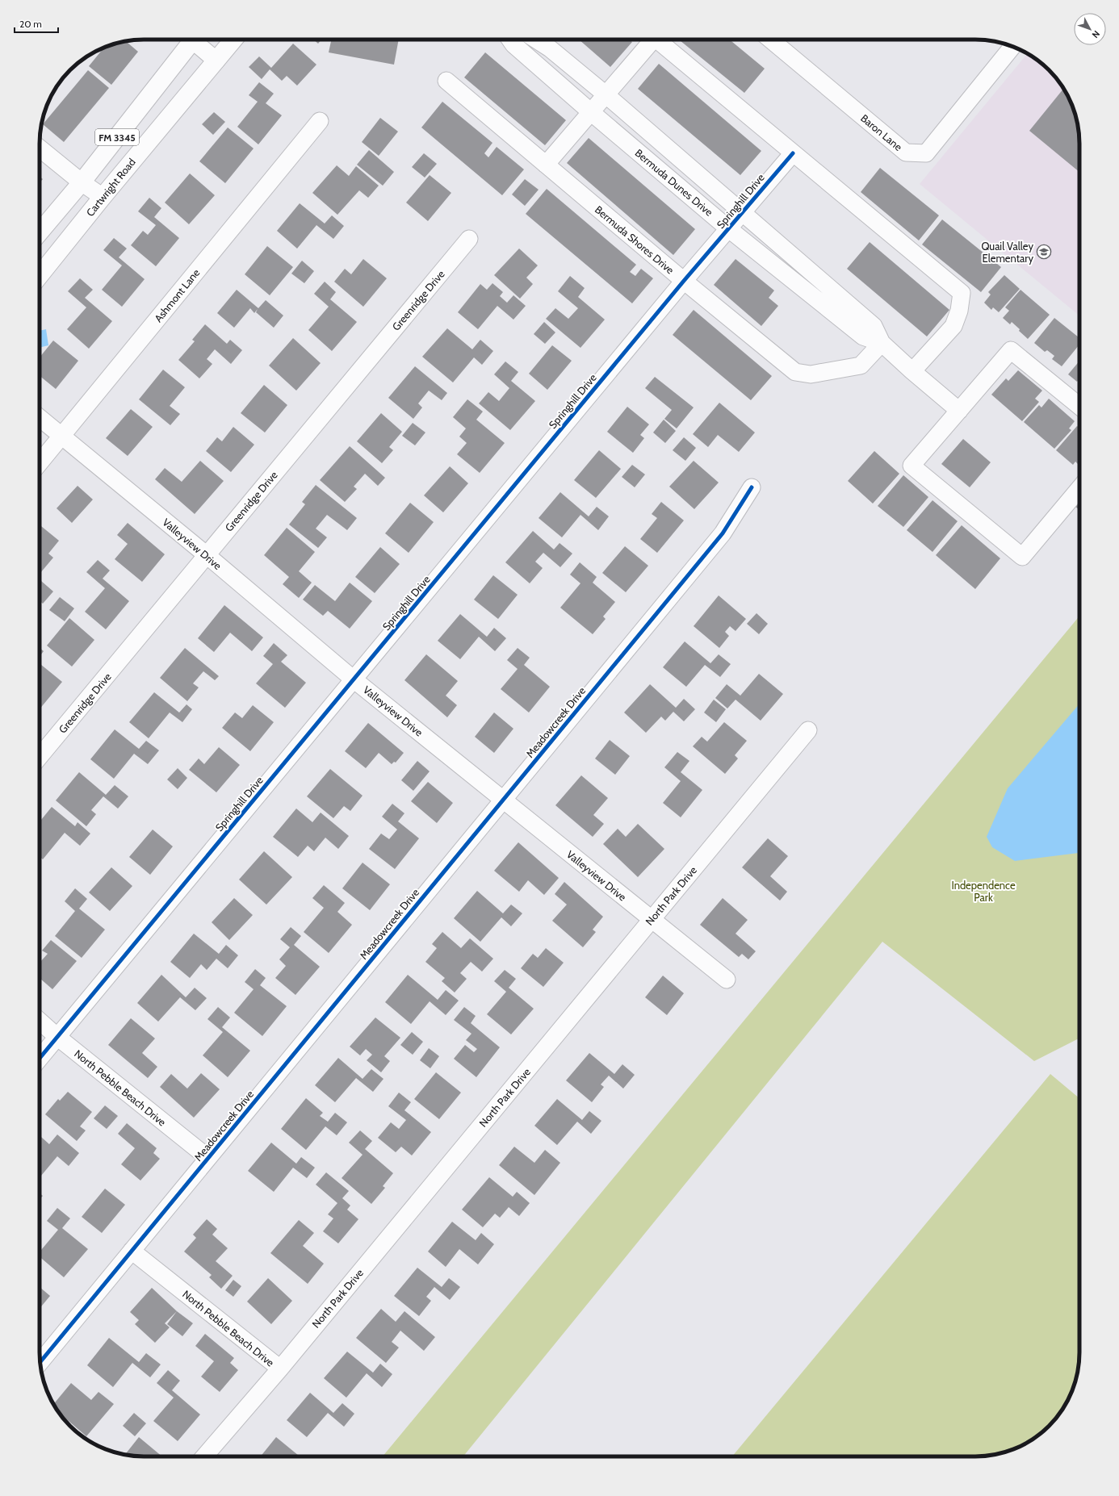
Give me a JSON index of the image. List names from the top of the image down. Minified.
{"streets":{"main road":["FM 3345","Cartwright Road"],"street":["Baron Lane","Bermuda Dunes Drive","Springhill Drive","Bermuda Shores Drive","Ashmont Lane","Greenridge Drive","Valleyview Drive","Meadowcreek Drive","North Park Drive","North Pebble Beach Drive"]},"crossings":[["Bermuda Dunes Drive","Springhill Drive"],["Bermuda Dunes Drive","Bermuda Shores Drive"],["Springhill Drive","Bermuda Shores Drive"],["Springhill Drive","Valleyview Drive"],["Springhill Drive","North Pebble Beach Drive"],["Ashmont Lane","Valleyview Drive"],["Greenridge Drive","Valleyview Drive"],["Valleyview Drive","Meadowcreek Drive"],["Valleyview Drive","North Park Drive"],["Meadowcreek Drive","North Pebble Beach Drive"],["North Park Drive","North Pebble Beach Drive"]],"parks":["Independence Park"],"places":{"school or university":["Quail Valley Elementary"]},"scale_bar":"20 m","north":"bottom right"}
